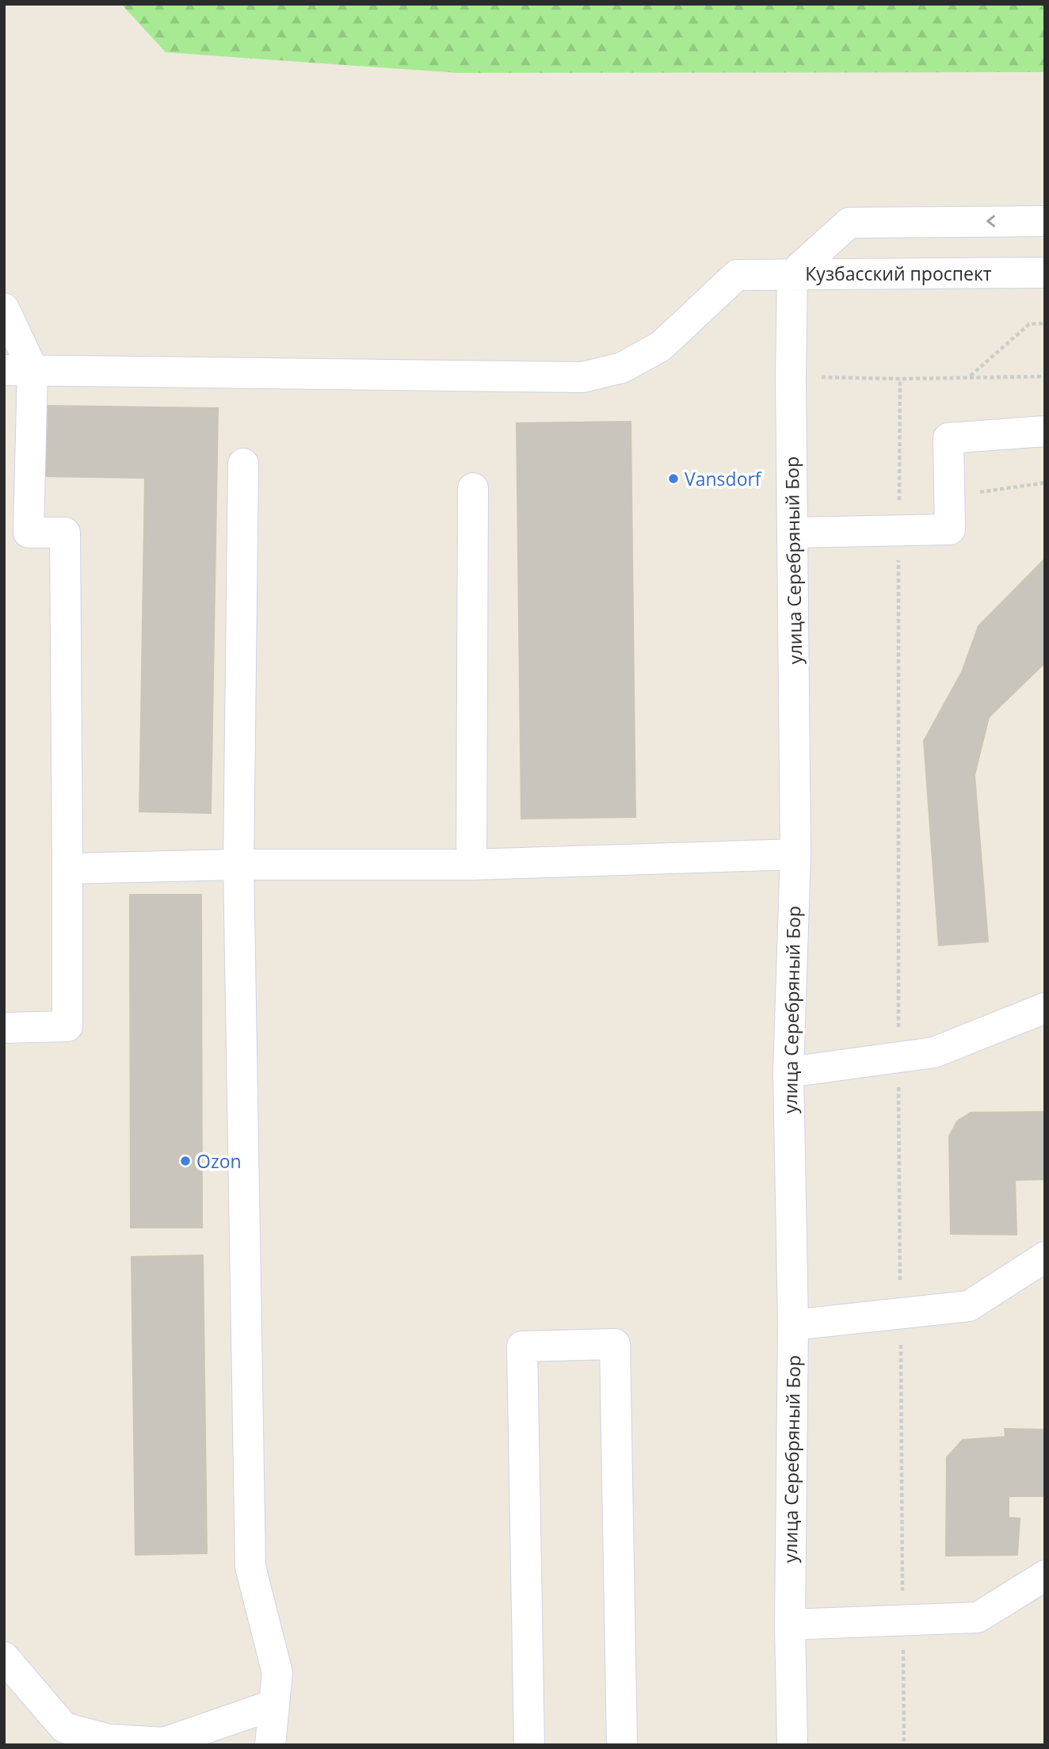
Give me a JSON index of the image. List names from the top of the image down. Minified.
{"streets":{"street":["Кузбасский проспект","улица Серебряный Бор"]},"crossings":[["Кузбасский проспект","улица Серебряный Бор"]],"places":["Vansdorf","Ozon"]}
